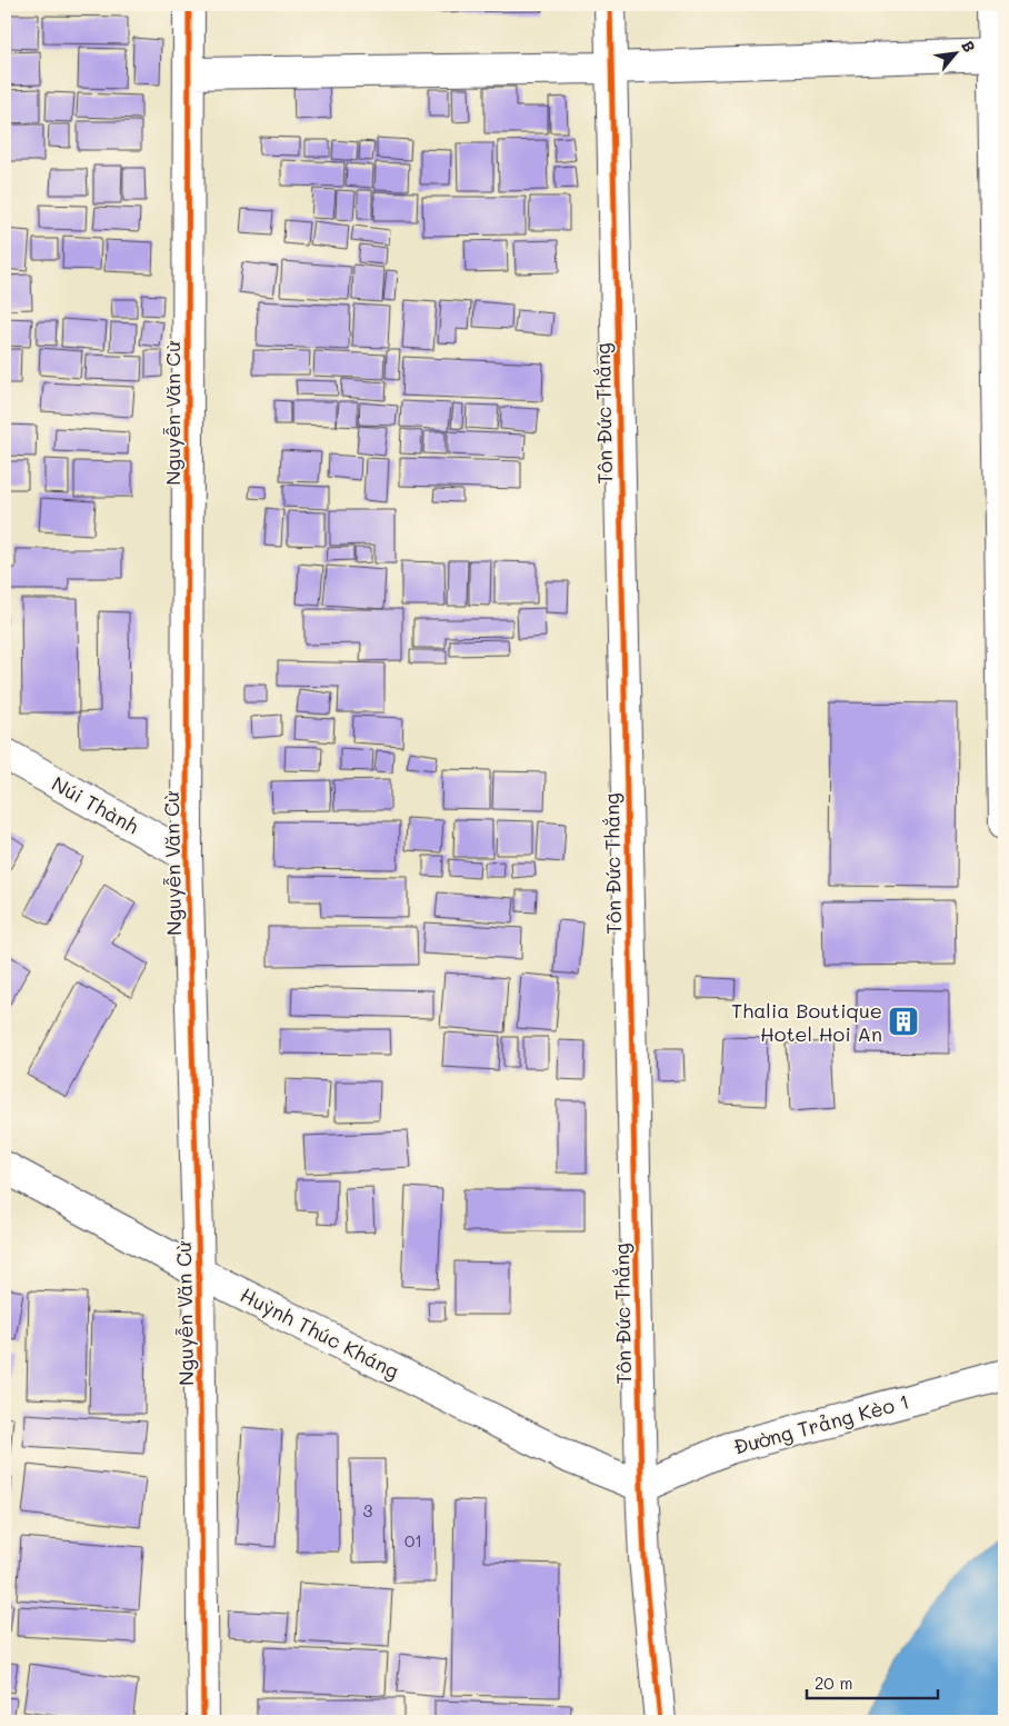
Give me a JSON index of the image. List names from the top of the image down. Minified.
{"streets":{"street":["Nguyễn Văn Cừ","Tôn Đức Thắng","Núi Thành","Huỳnh Thúc Kháng","Đường Trảng Kèo 1"]},"crossings":[["Nguyễn Văn Cừ","Núi Thành"],["Nguyễn Văn Cừ","Huỳnh Thúc Kháng"],["Tôn Đức Thắng","Huỳnh Thúc Kháng"],["Tôn Đức Thắng","Đường Trảng Kèo 1"],["Huỳnh Thúc Kháng","Đường Trảng Kèo 1"]],"places":{"building":["Thalia Boutique Hotel Hoi An"]},"house_numbers":["3","01"],"scale_bar":"20 m","north":"top right"}
